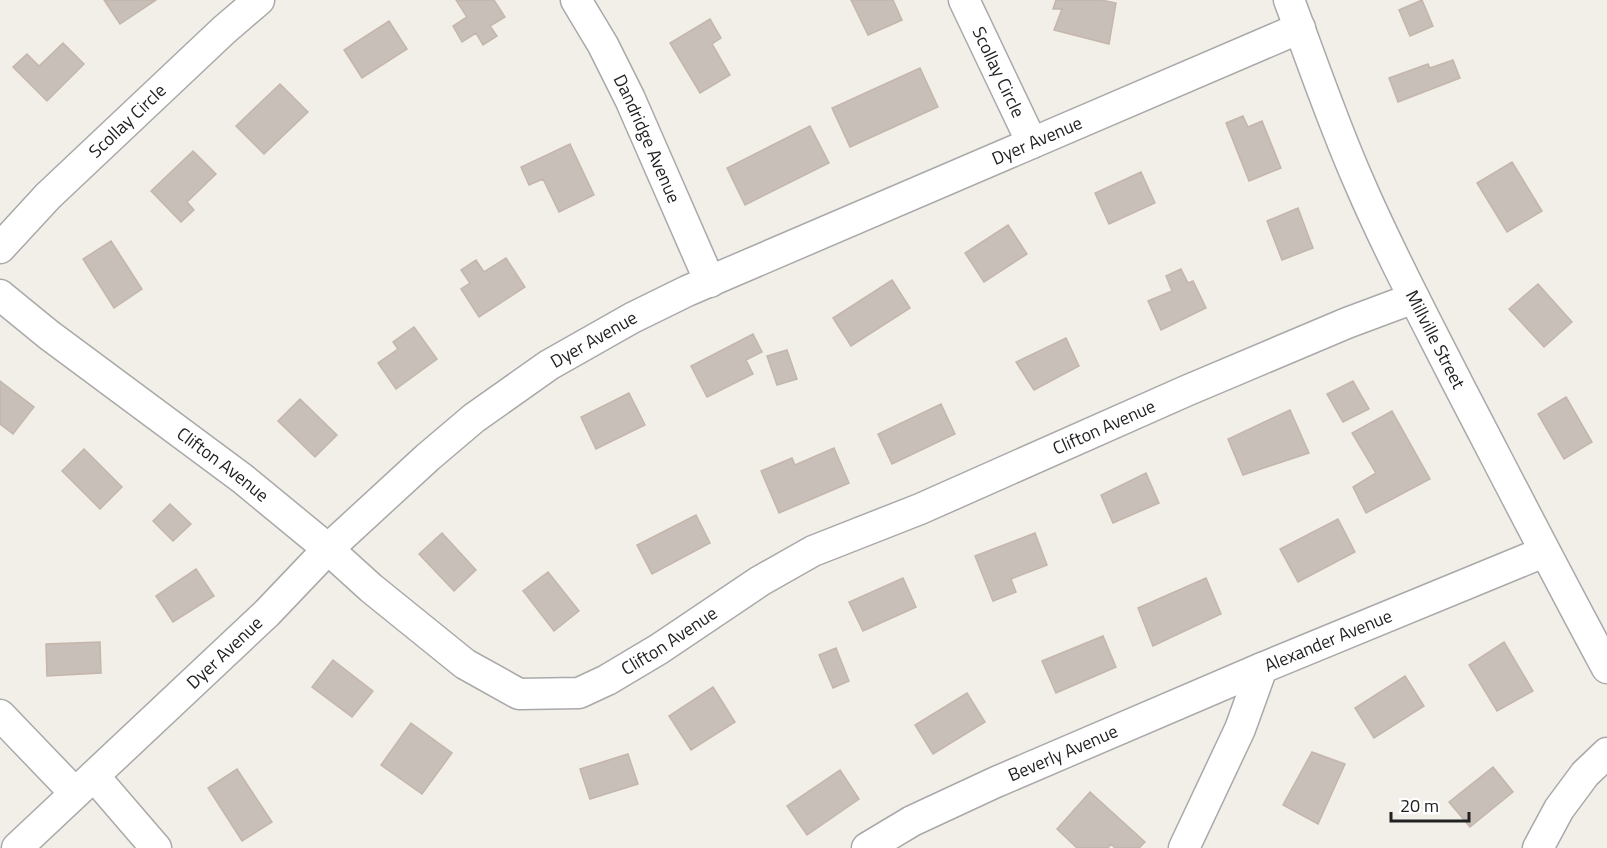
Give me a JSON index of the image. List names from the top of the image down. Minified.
{"streets":{"street":["Scollay Circle","Dandridge Avenue","Dyer Avenue","Millville Street","Clifton Avenue","Alexander Avenue","Beverly Avenue"]},"crossings":[["Scollay Circle","Dyer Avenue"],["Dandridge Avenue","Dyer Avenue"],["Dyer Avenue","Millville Street"],["Dyer Avenue","Clifton Avenue"],["Millville Street","Clifton Avenue"],["Millville Street","Alexander Avenue"],["Alexander Avenue","Beverly Avenue"]],"scale_bar":"20 m"}
